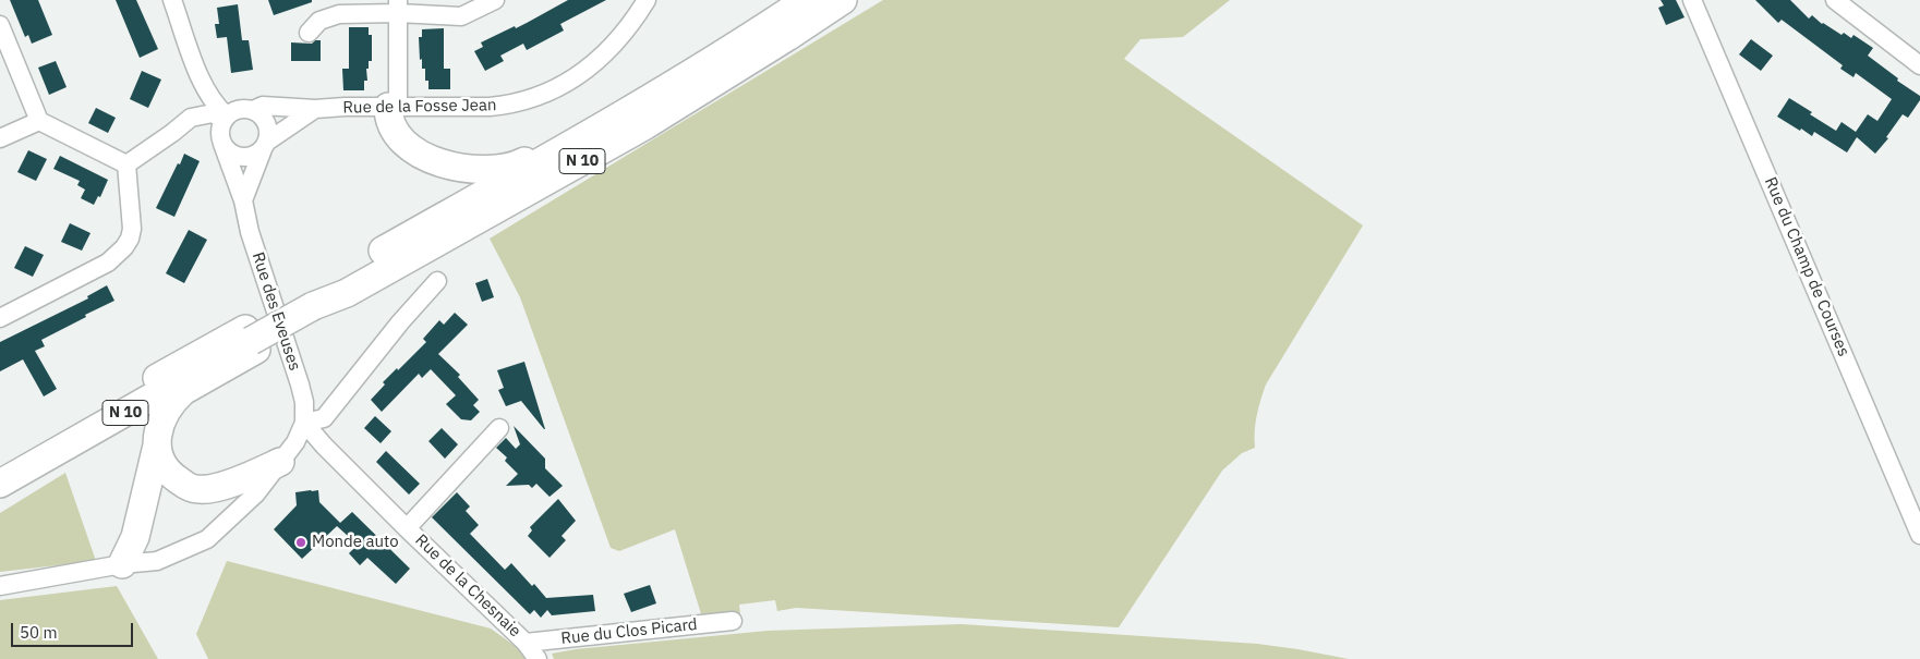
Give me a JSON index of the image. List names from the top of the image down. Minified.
{"streets":{"main road":["N 10"],"street":["Rue de la Fosse Jean","Rue du Champ de Courses","Rue des Eveuses","Rue de la Chesnaie","Rue du Clos Picard"]},"crossings":[["Rue de la Fosse Jean","Rue des Eveuses"],["Rue des Eveuses","Rue de la Chesnaie"],["Rue de la Chesnaie","Rue du Clos Picard"]],"places":["Monde auto"],"scale_bar":"50 m"}
